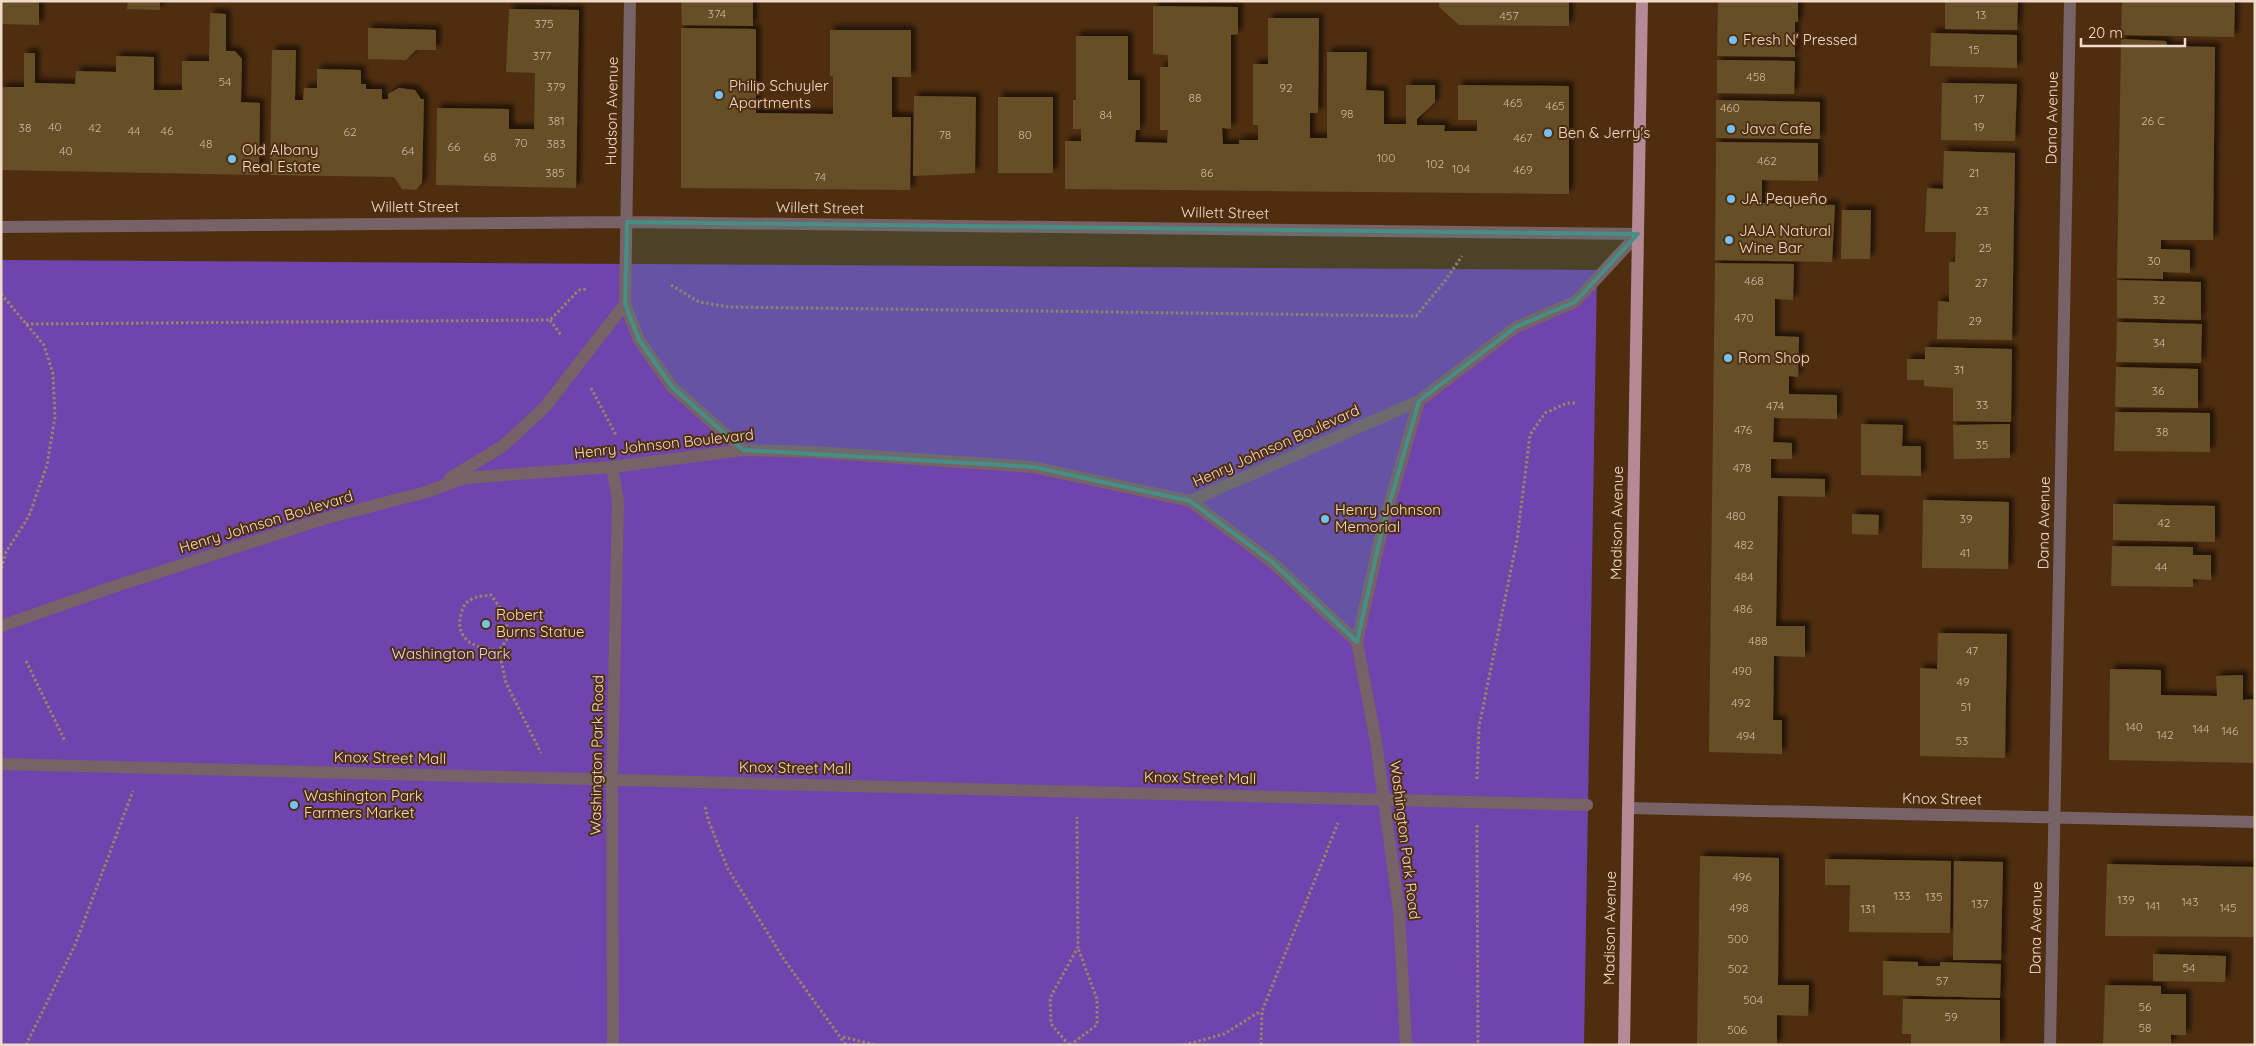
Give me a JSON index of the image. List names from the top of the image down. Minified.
{"streets":{"main road":["Madison Avenue"],"street":["Hudson Avenue","Dana Avenue","Willett Street","Henry Johnson Boulevard","Washington Park Road","Knox Street Mall","Knox Street"]},"crossings":[["Hudson Avenue","Willett Street"],["Dana Avenue","Knox Street"],["Willett Street","Madison Avenue"],["Henry Johnson Boulevard","Washington Park Road"],["Madison Avenue","Knox Street"],["Washington Park Road","Knox Street Mall"]],"parks":["Washington Park"],"places":["Fresh N' Pressed","Philip Schuyler Apartments","Java Cafe","Ben & Jerry's","Old Albany Real Estate","JA. Pequeño","JAJA Natural Wine Bar","Rom Shop","Henry Johnson Memorial","Robert Burns Statue","Washington Park Farmers Market"],"house_numbers":["374","13","457","375","15","377","458","54","379","92","88","17","465","465","460","98","84","381","26 C","40","19","38","42","44","46","62","78","80","467","70","48","383","66","40","64","68","100","462","102","104","469","385","86","21","74","23","25","30","468","27","32","470","29","34","31","36","33","474","476","38","35","478","480","39","42","482","41","44","484","486","488","47","490","49","492","51","140","144","146","142","494","53","496","133","135","139","143","137","141","498","145","131","500","54","502","57","504","56","59","58","506"],"scale_bar":"20 m"}
